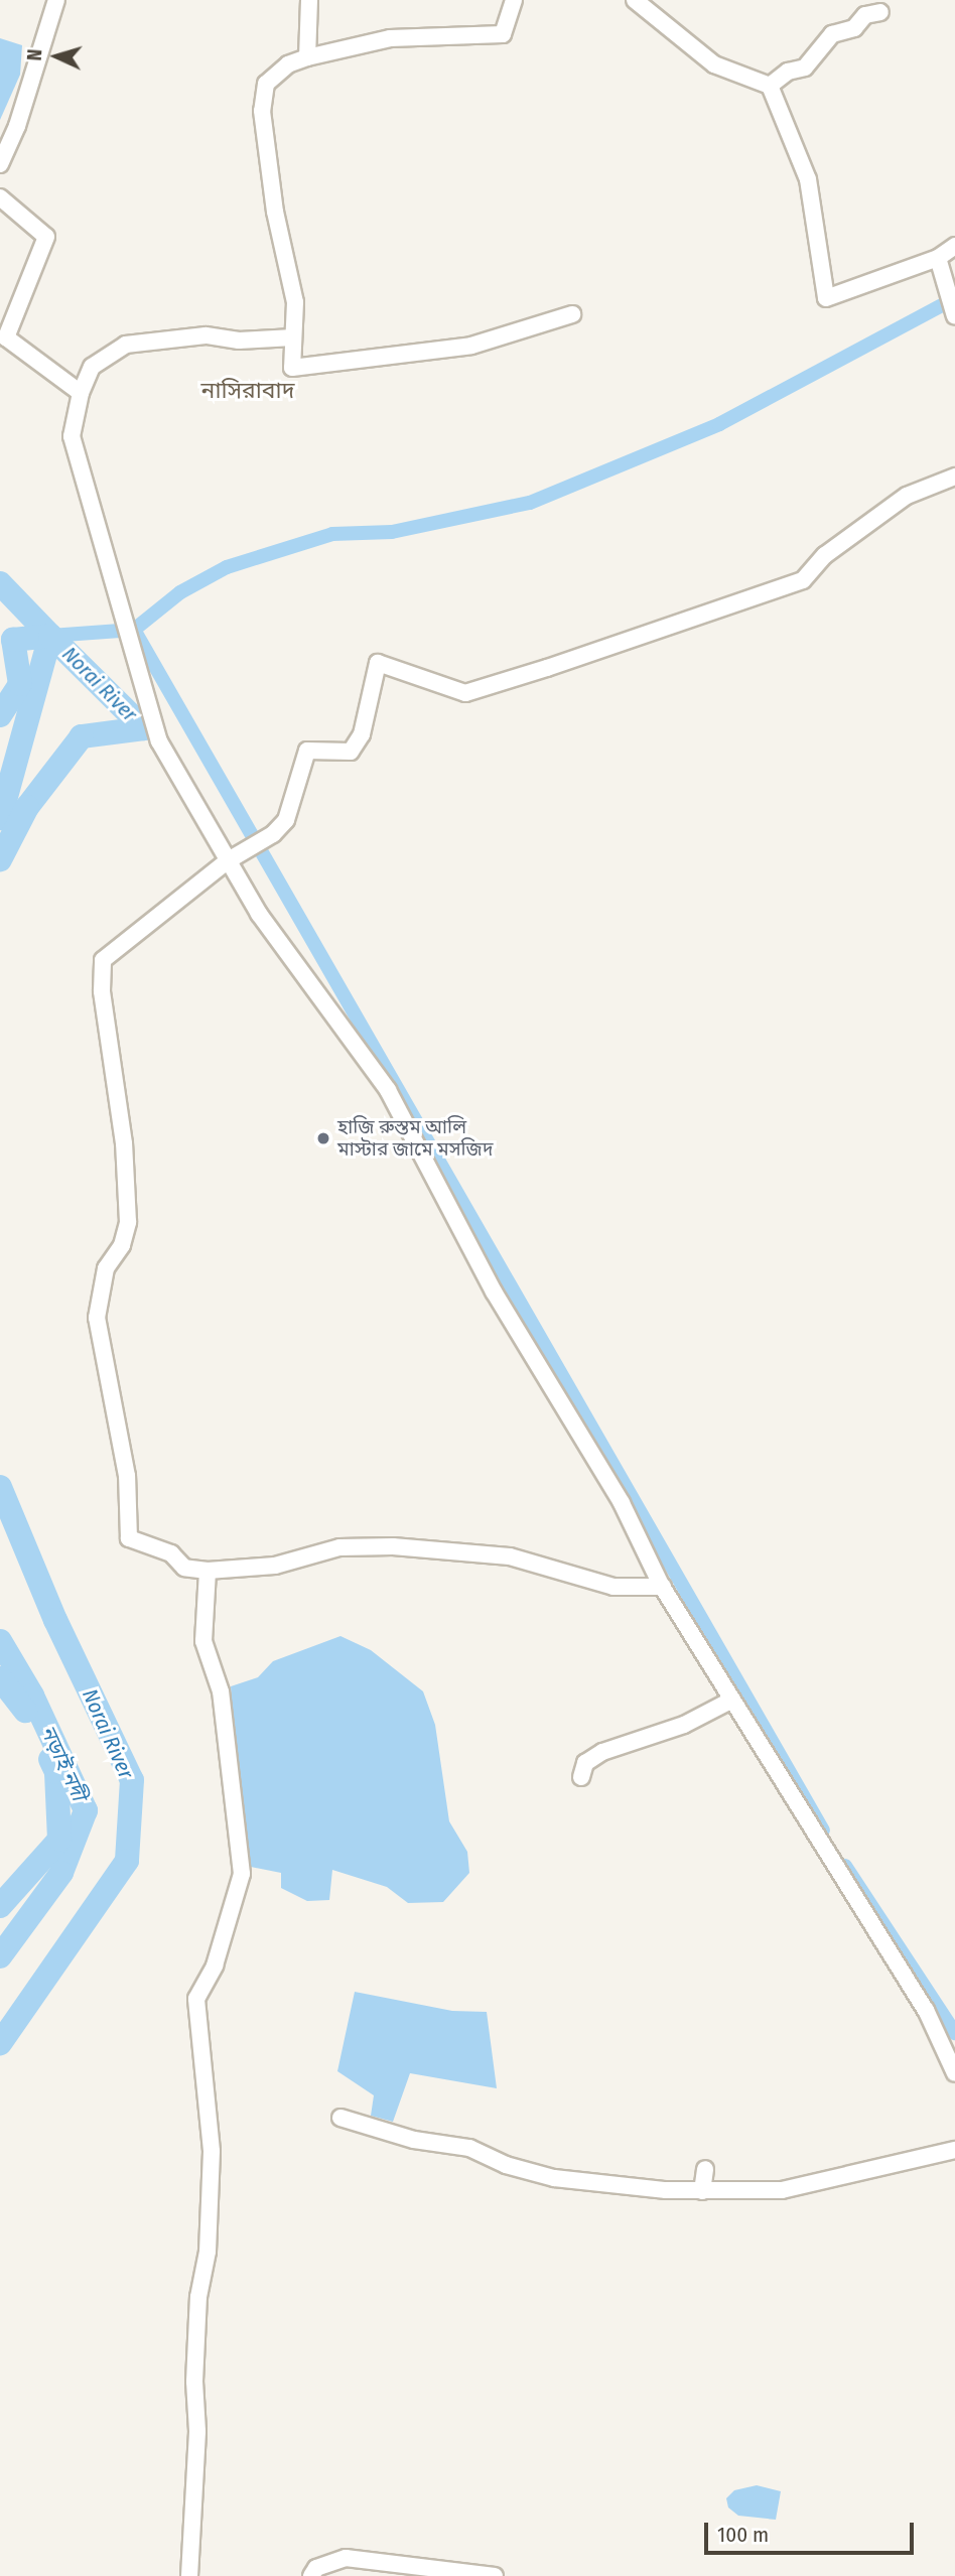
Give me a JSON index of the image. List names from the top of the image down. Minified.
{"districts":["নাসিরাবাদ"],"water":["Norai River","নড়াই নদী"],"places":["হাজি রুস্তম আলি মাস্টার জামে মসজিদ"],"scale_bar":"100 m","north":"left"}
